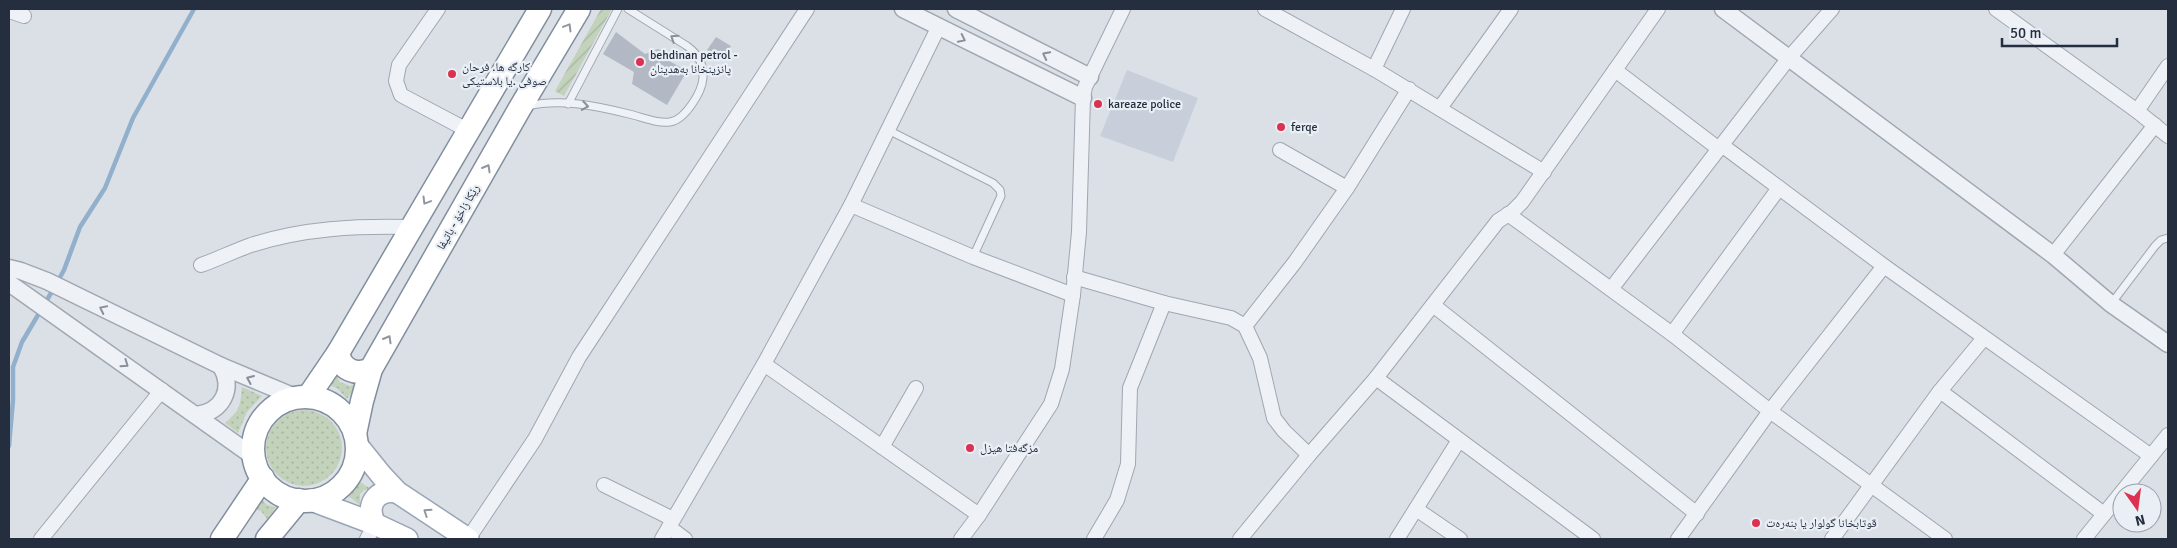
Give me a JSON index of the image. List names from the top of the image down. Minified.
{"streets":{"highway":["رێکا زاخۆ - باتیفا"]},"places":["behdinan petrol - پانزینخانا بەهدینان","کارگه ها. فرحان صوفی .یا بلاستیکی","kareaze police","ferqe","مزگەفتا هیزل","قوتابخانا گولوار یا بنەرەت"],"scale_bar":"50 m","north":"bottom"}
